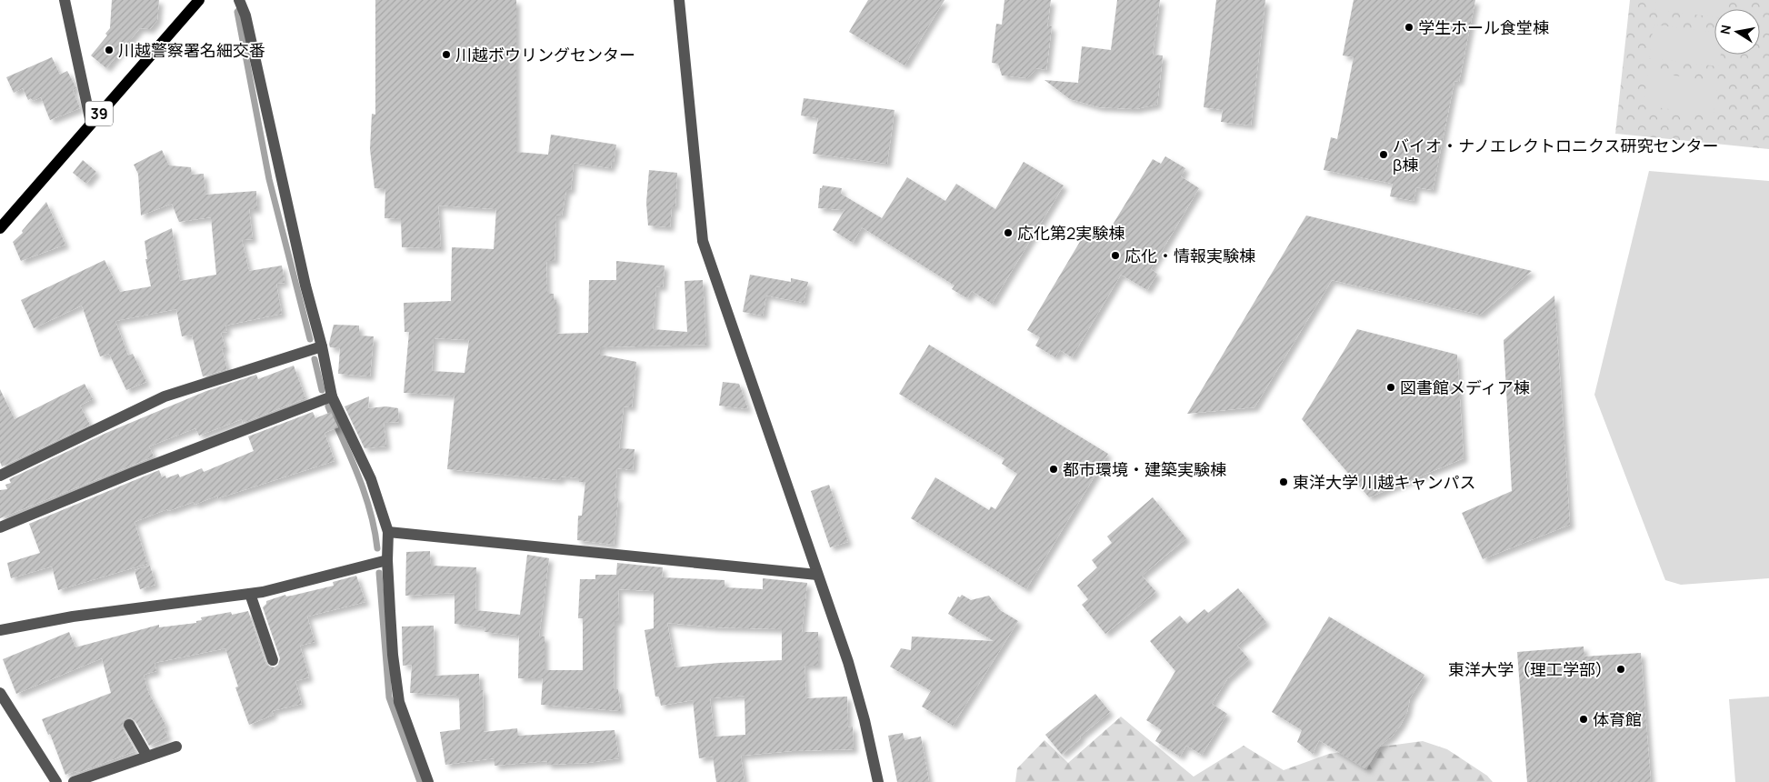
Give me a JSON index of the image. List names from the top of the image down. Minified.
{"streets":{"main road":["39"]},"places":["学生ホール食堂棟","川越警察署名細交番","川越ボウリングセンター","バイオ・ナノエレクトロニクス研究センター β棟","応化第2実験棟","応化・情報実験棟","図書館メディア棟","都市環境・建築実験棟","東洋大学 川越キャンパス","東洋大学（理工学部）","体育館"],"north":"left"}
